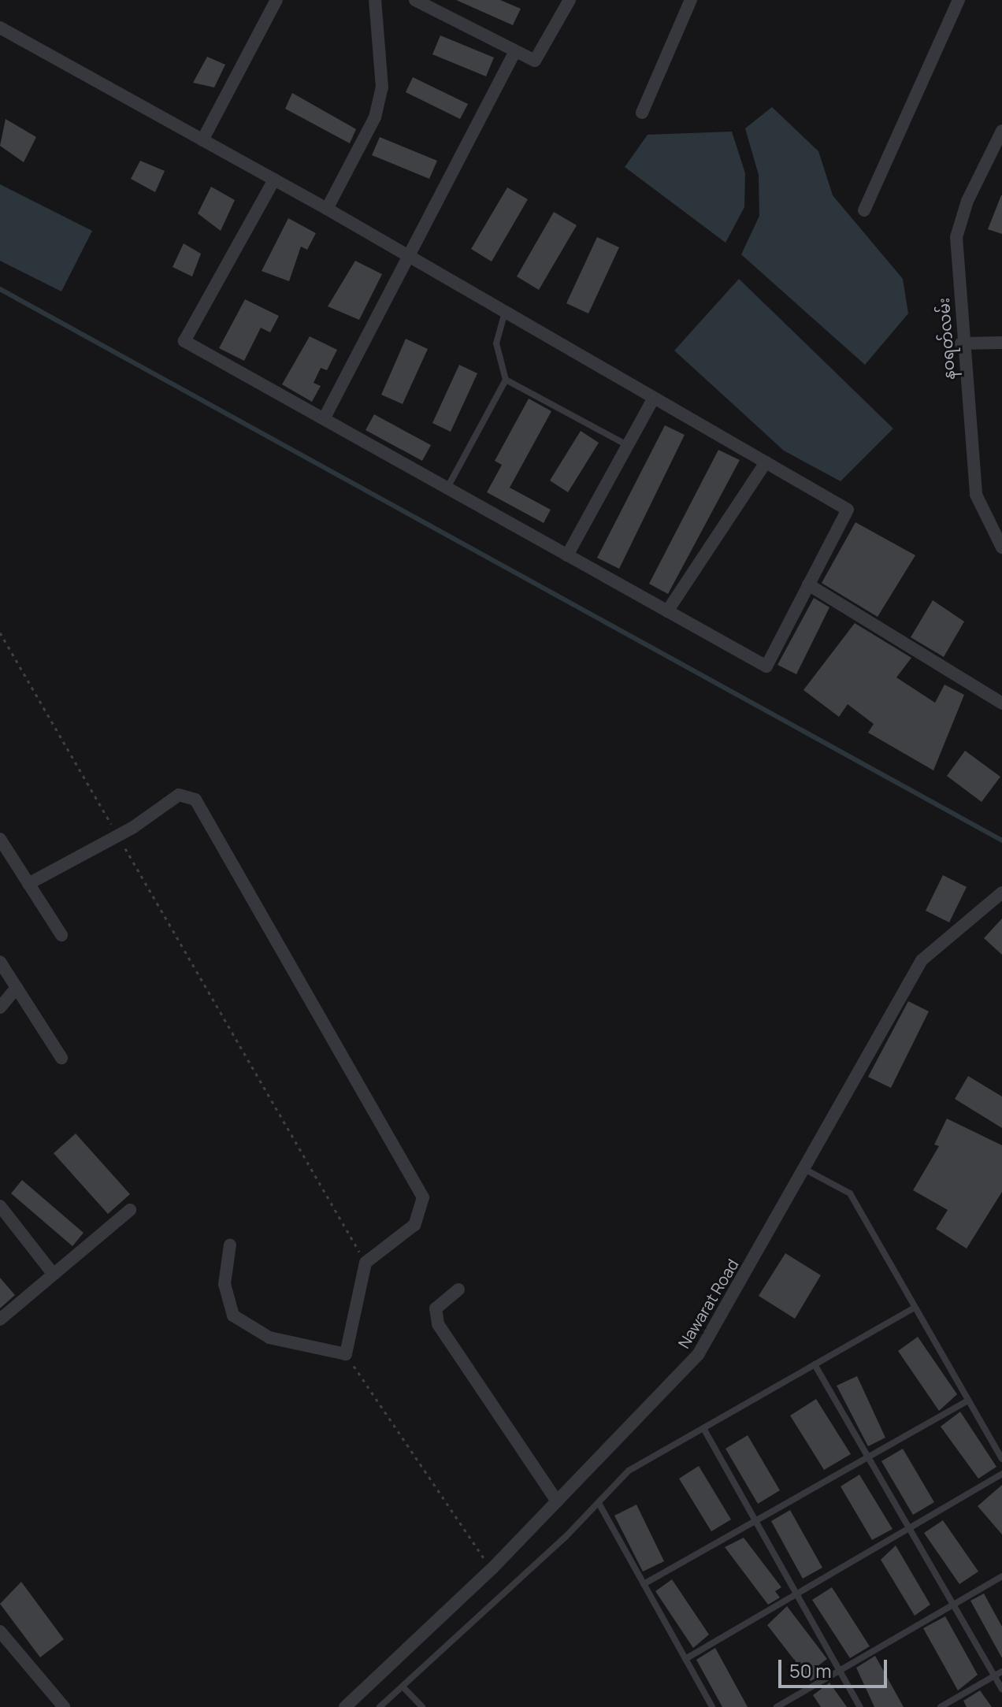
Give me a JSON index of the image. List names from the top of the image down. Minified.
{"streets":{"street":["နဝရတ်လမ်း","Nawarat Road"]},"scale_bar":"50 m"}
